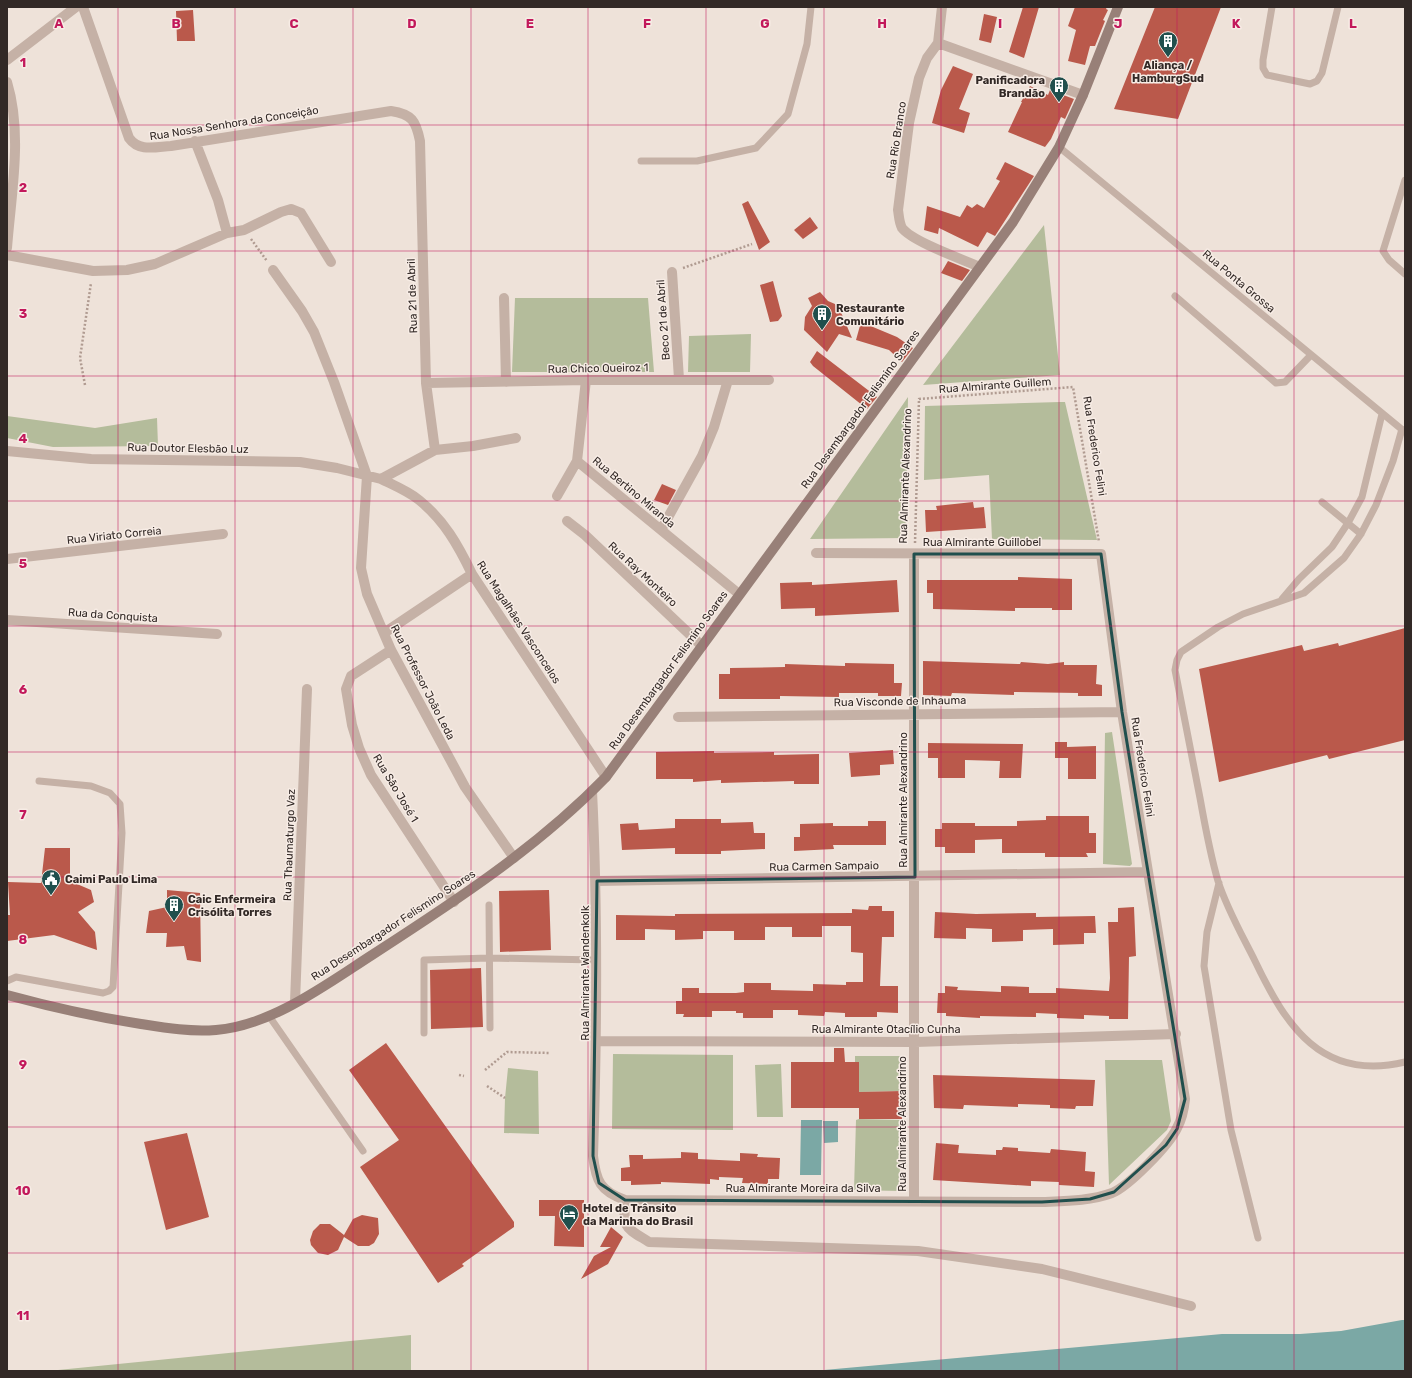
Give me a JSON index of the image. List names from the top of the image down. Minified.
{"streets":{"street":["Rua Nossa Senhora da Conceição","Rua Rio Branco","Rua 21 de Abril","Beco 21 de Abril","Rua Chico Queiroz 1","Rua Desembargador Felismino Soares","Rua Frederico Felini","Rua Doutor Elesbão Luz","Rua Almirante Alexandrino","Rua Bertino Miranda","Rua Viriato Correia","Rua Almirante Guillobel","Rua Ray Monteiro","Rua da Conquista","Rua Magalhães Vasconcelos","Rua Professor João Leda","Rua Visconde de Inhauma","Rua São José 1","Rua Thaumaturgo Vaz","Rua Carmen Sampaio","Rua Almirante Wandenkolk","Rua Almirante Otacílio Cunha","Rua Almirante Moreira da Silva"],"lane":["Rua Ponta Grossa"],"path":["Rua Almirante Guillem"]},"crossings":[["Rua Nossa Senhora da Conceição","Rua 21 de Abril"],["Rua Rio Branco","Rua Desembargador Felismino Soares"],["Rua Ponta Grossa","Rua Desembargador Felismino Soares"],["Rua 21 de Abril","Rua Chico Queiroz 1"],["Beco 21 de Abril","Rua Chico Queiroz 1"],["Rua Chico Queiroz 1","Rua Bertino Miranda"],["Rua Almirante Guillem","Rua Frederico Felini"],["Rua Almirante Guillem","Rua Almirante Alexandrino"],["Rua Desembargador Felismino Soares","Rua Bertino Miranda"],["Rua Desembargador Felismino Soares","Rua Ray Monteiro"],["Rua Desembargador Felismino Soares","Rua Magalhães Vasconcelos"],["Rua Desembargador Felismino Soares","Rua Professor João Leda"],["Rua Desembargador Felismino Soares","Rua São José 1"],["Rua Desembargador Felismino Soares","Rua Thaumaturgo Vaz"],["Rua Desembargador Felismino Soares","Rua Almirante Wandenkolk"],["Rua Frederico Felini","Rua Almirante Guillobel"],["Rua Frederico Felini","Rua Visconde de Inhauma"],["Rua Frederico Felini","Rua Carmen Sampaio"],["Rua Frederico Felini","Rua Almirante Otacílio Cunha"],["Rua Frederico Felini","Rua Almirante Moreira da Silva"],["Rua Doutor Elesbão Luz","Rua Magalhães Vasconcelos"],["Rua Doutor Elesbão Luz","Rua Professor João Leda"],["Rua Almirante Alexandrino","Rua Almirante Guillobel"],["Rua Almirante Alexandrino","Rua Visconde de Inhauma"],["Rua Almirante Alexandrino","Rua Carmen Sampaio"],["Rua Almirante Alexandrino","Rua Almirante Otacílio Cunha"],["Rua Almirante Alexandrino","Rua Almirante Moreira da Silva"],["Rua Professor João Leda","Rua São José 1"],["Rua Carmen Sampaio","Rua Almirante Wandenkolk"],["Rua Almirante Wandenkolk","Rua Almirante Otacílio Cunha"],["Rua Almirante Wandenkolk","Rua Almirante Moreira da Silva"]],"places":{"building":["Aliança / HamburgSud","Panificadora Brandão","Restaurante Comunitário","Caic Enfermeira Crisólita Torres"],"public building":["Caimi Paulo Lima"],"hotel":["Hotel de Trânsito da Marinha do Brasil"]},"grid":{"columns":["A","B","C","D","E","F","G","H","I","J","K","L"],"rows":["1","2","3","4","5","6","7","8","9","10","11"]}}
